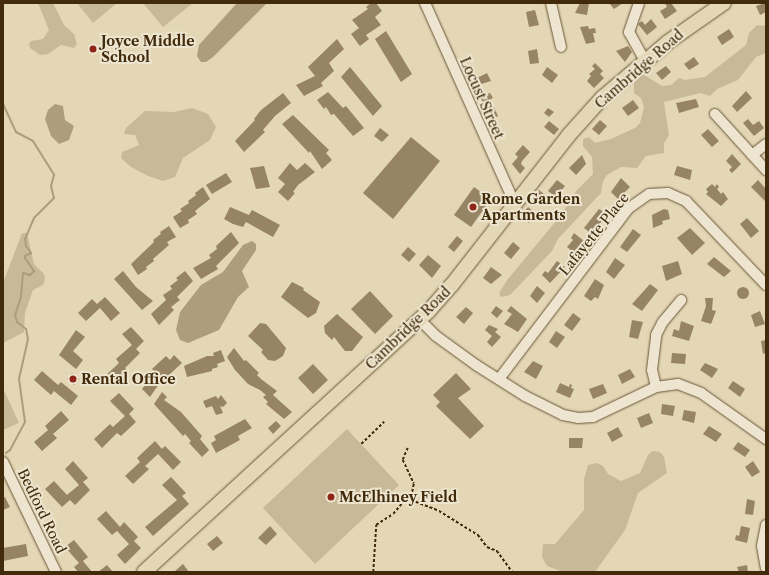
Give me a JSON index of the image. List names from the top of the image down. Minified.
{"streets":{"highway":["Cambridge Road"],"street":["Locust Street","Lafayette Place","Bedford Road"]},"crossings":[["Cambridge Road","Locust Street"]],"places":["Joyce Middle School","Rome Garden Apartments","Rental Office","McElhiney Field"]}
